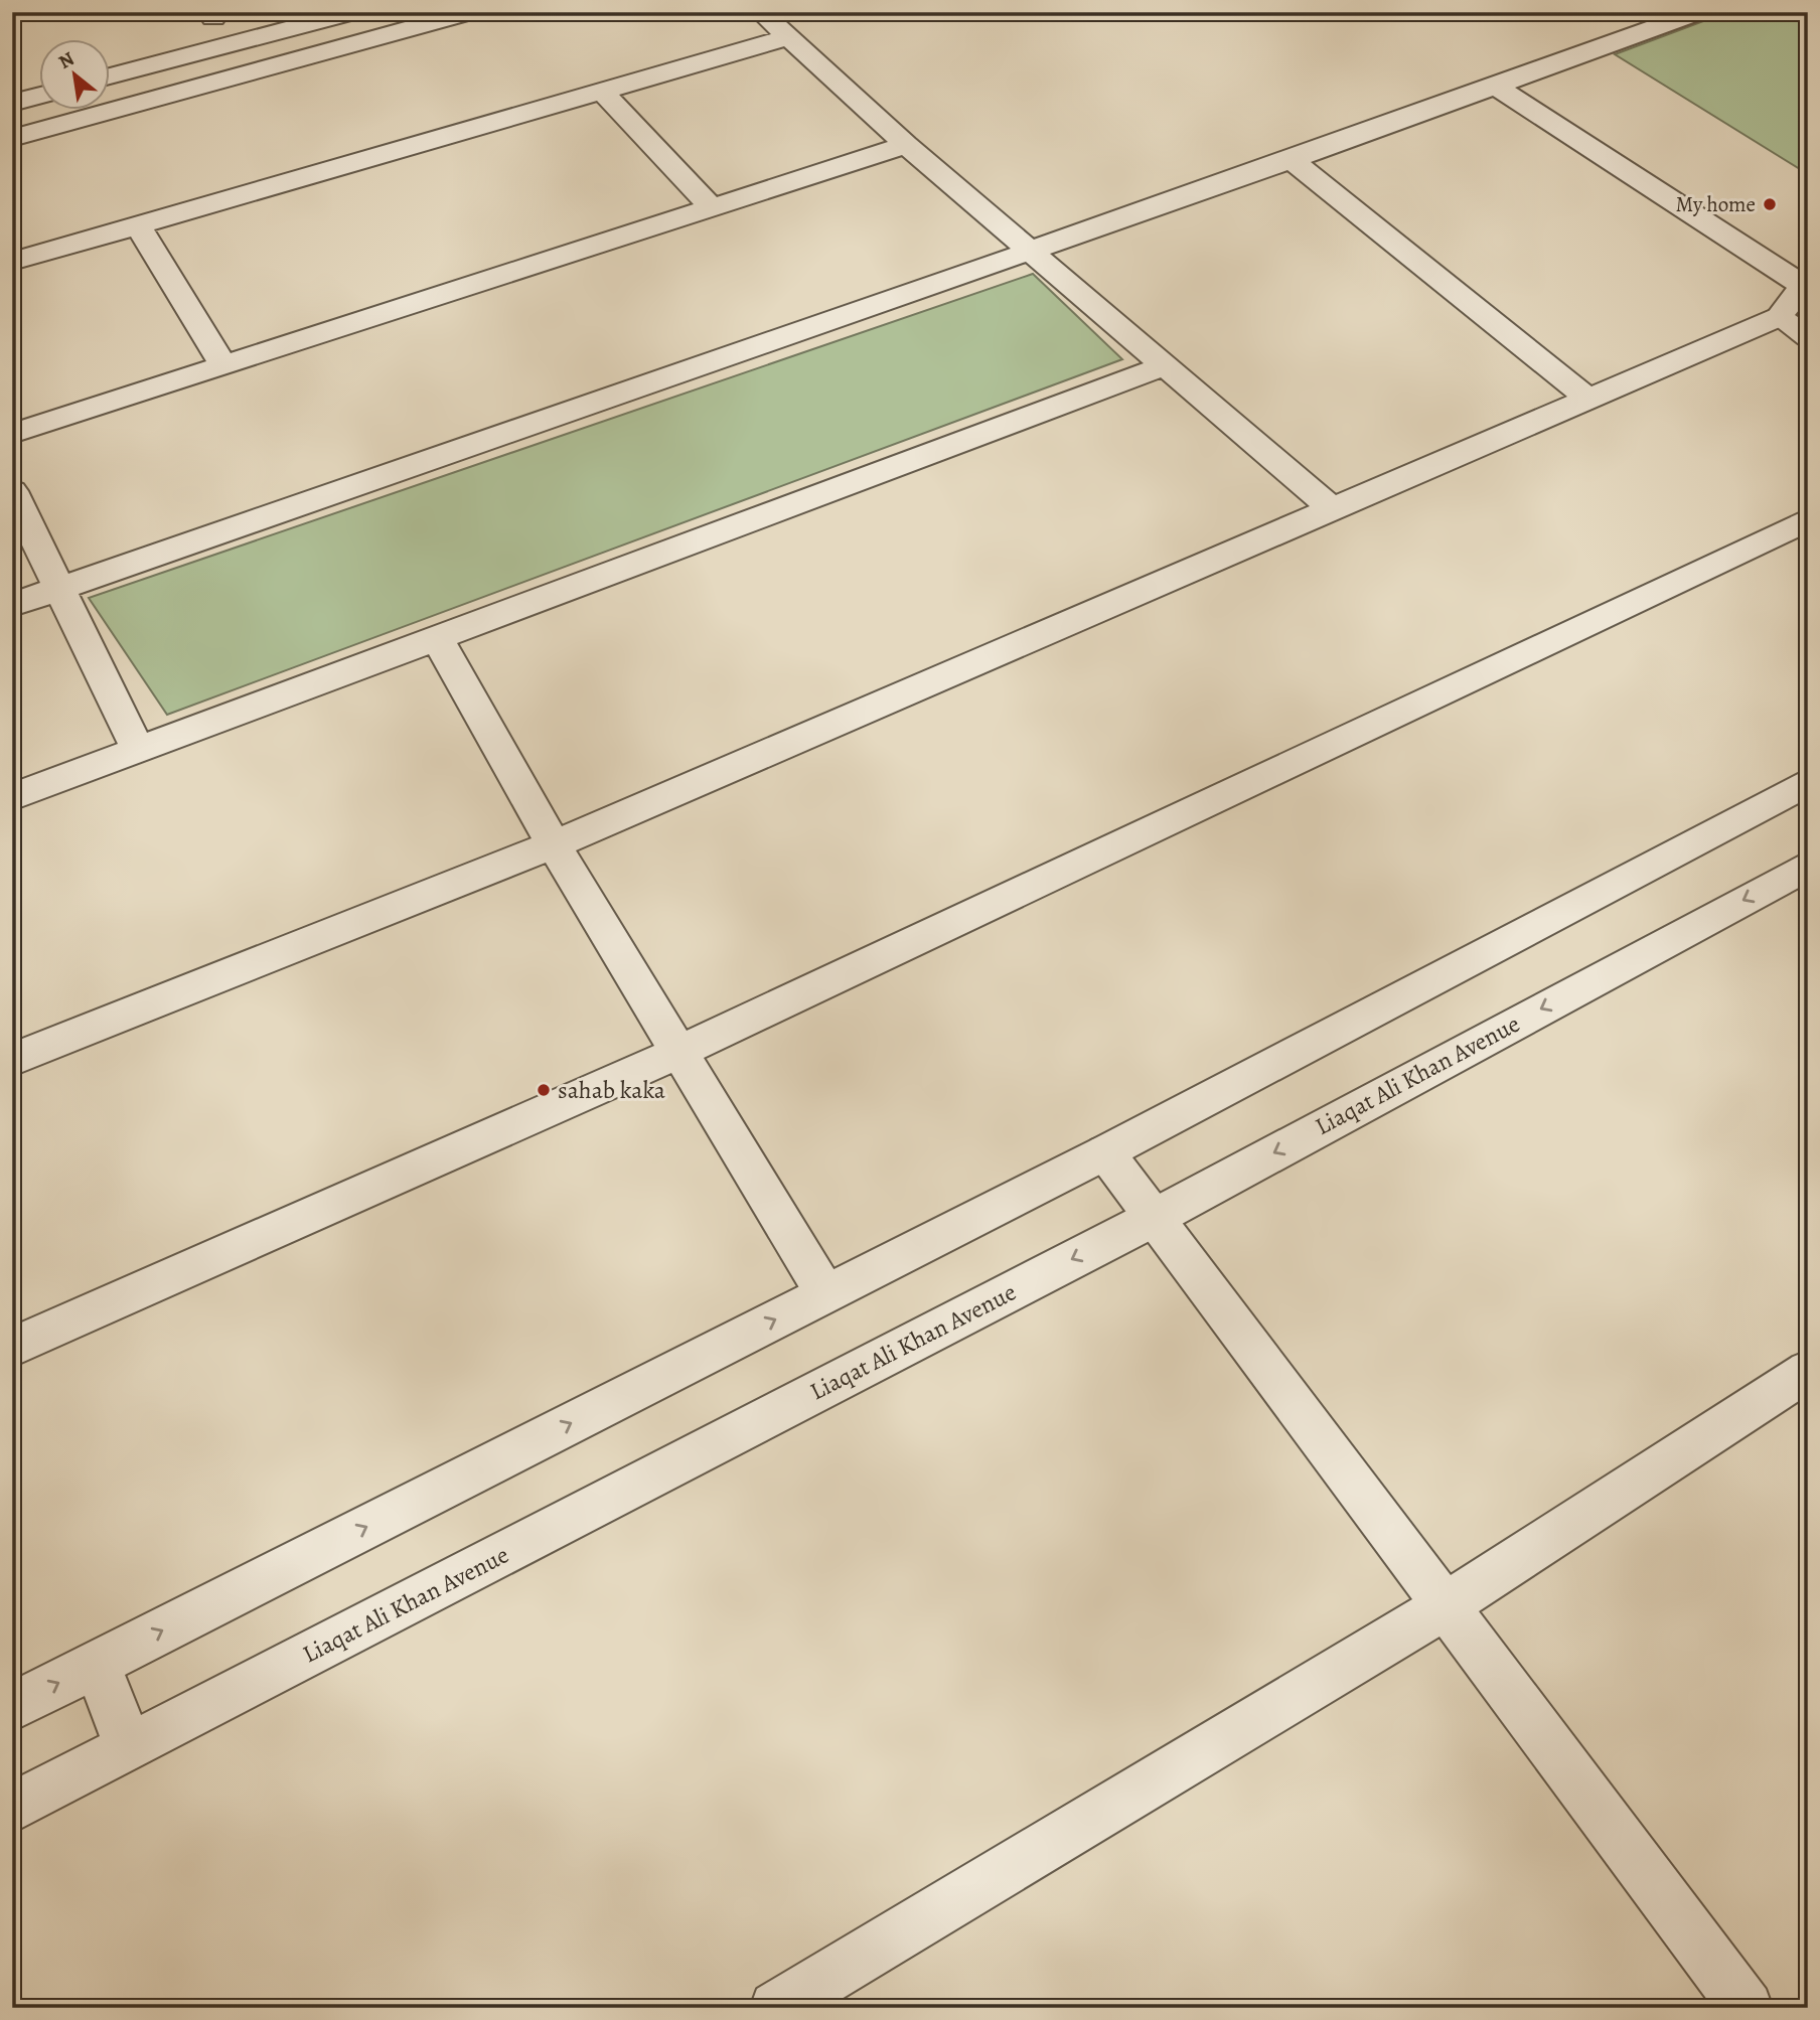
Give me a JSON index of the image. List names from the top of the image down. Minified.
{"streets":{"street":["Liaqat Ali Khan Avenue"]},"places":["My home","sahab kaka"],"north":"top left"}
